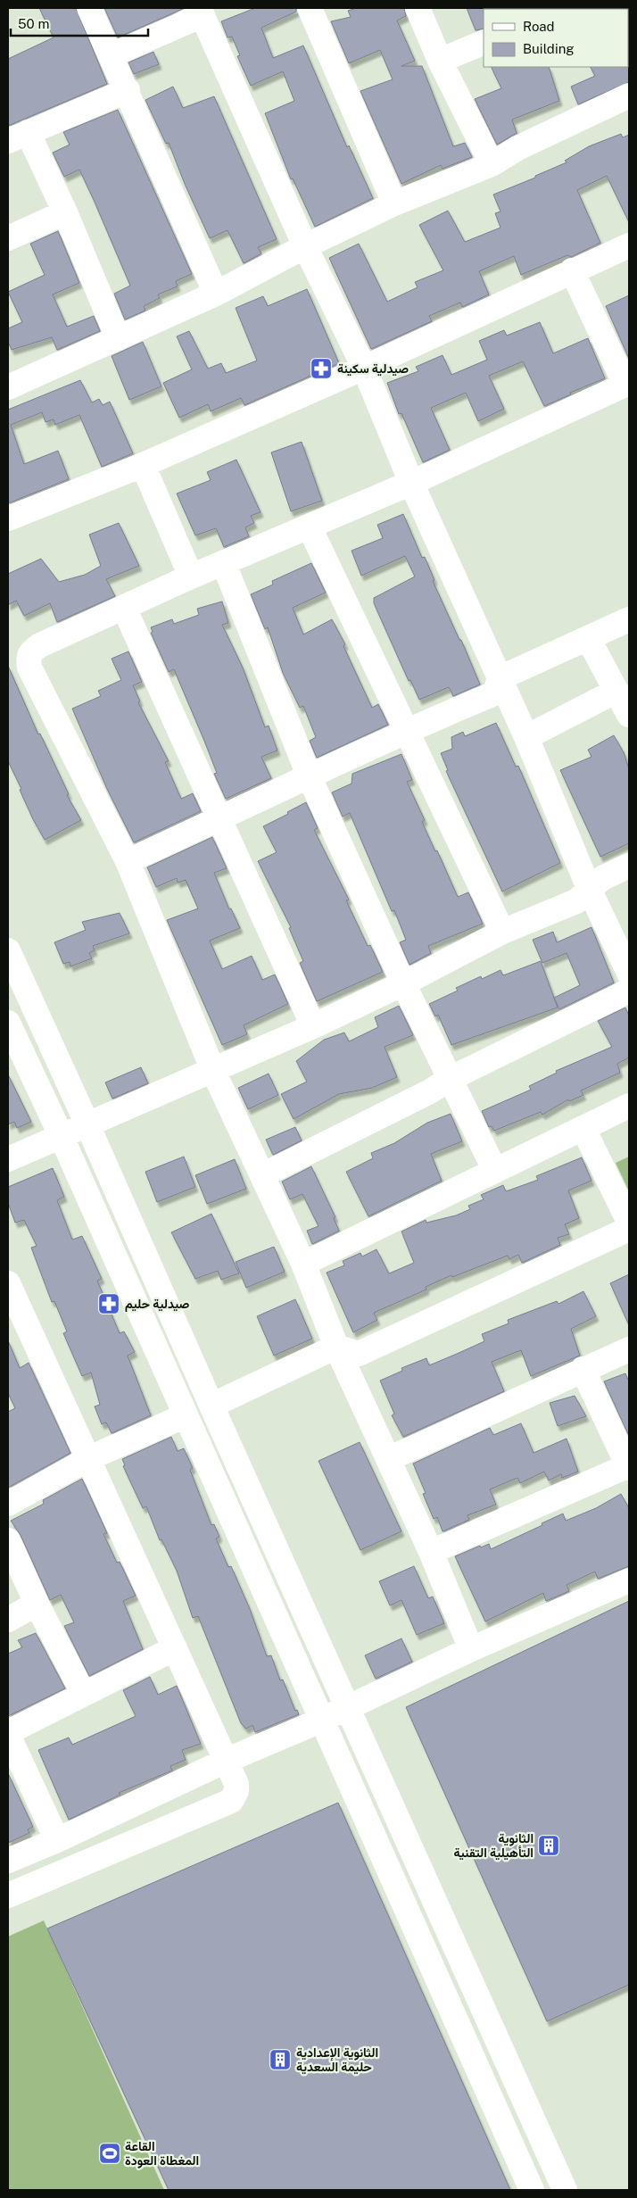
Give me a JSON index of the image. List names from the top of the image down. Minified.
{"places":{"pharmacy":["صيدلية سكينة","صيدلية حليم"],"building":["الثانوية التأهيلية التقنية","الثانوية الإعدادية حليمة السعدية"],"sports":["القاعة المغطاة العودة"]},"legend":["Road","Building"],"scale_bar":"50 m"}
